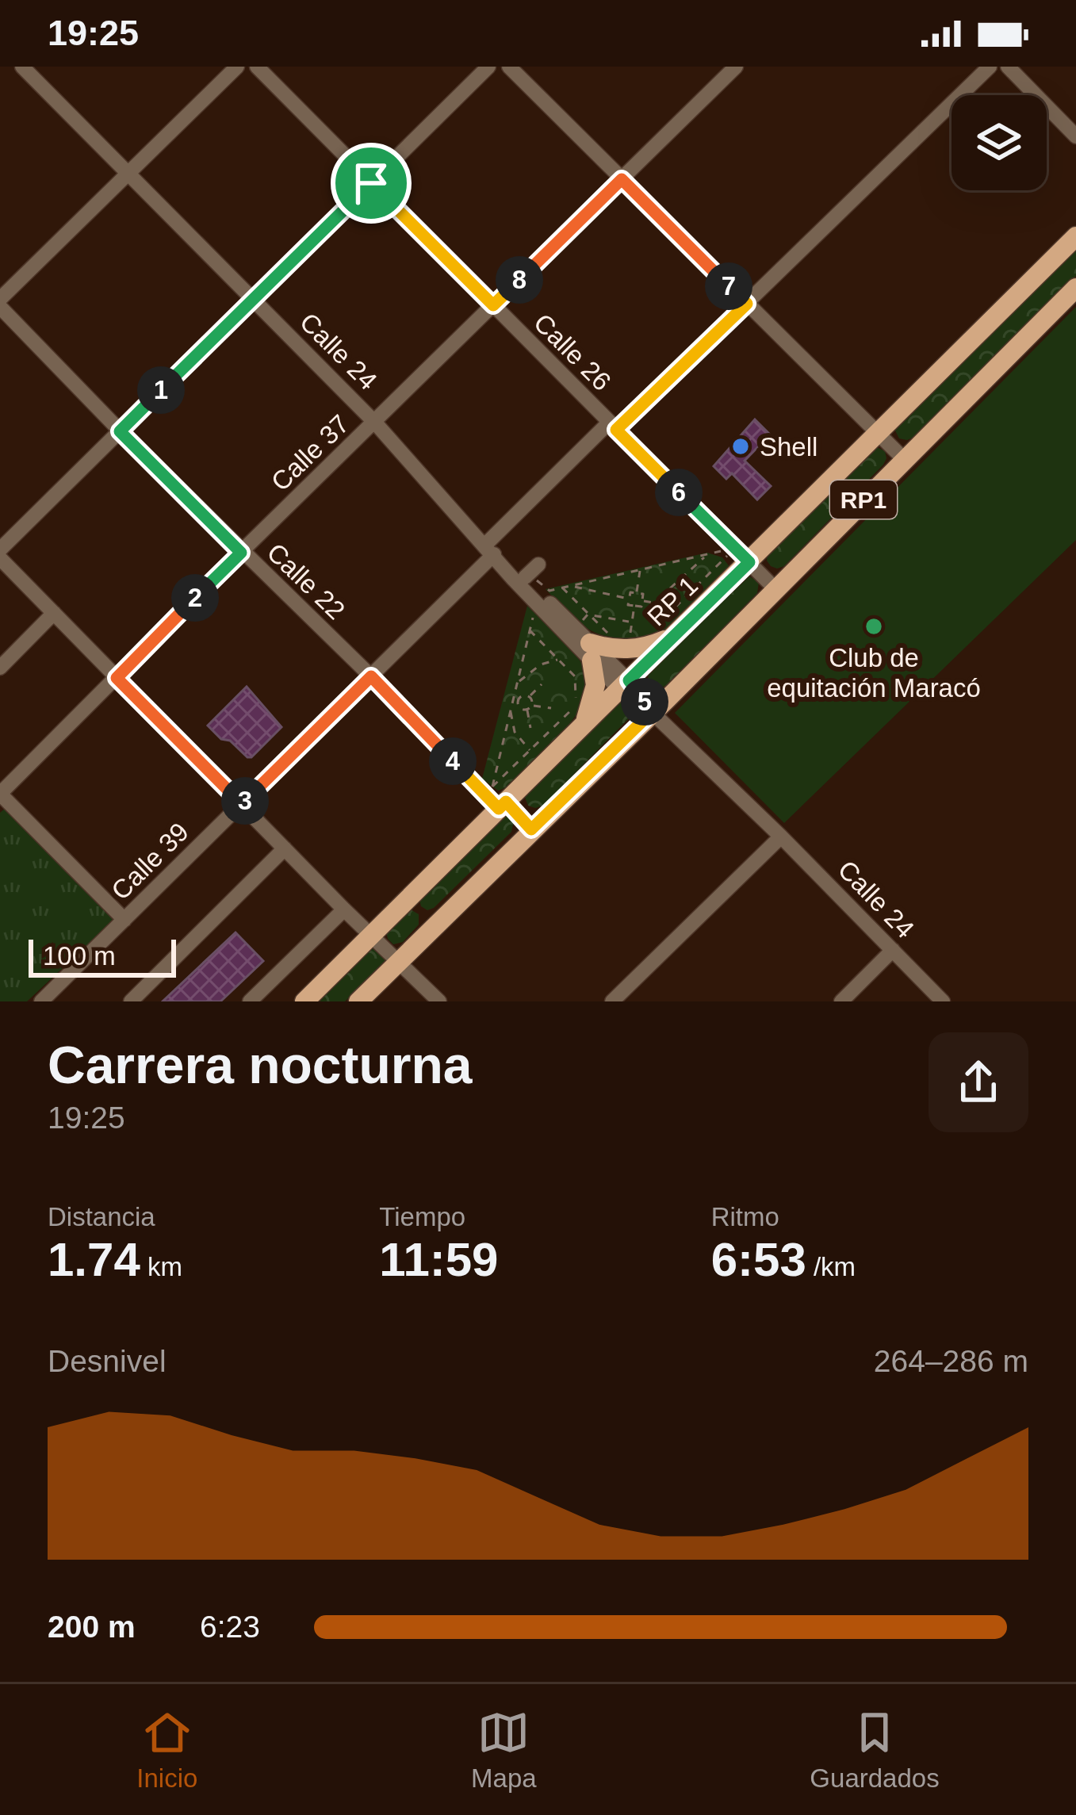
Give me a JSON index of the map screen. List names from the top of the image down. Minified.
{"streets":{"main road":["RP1","RP 1"],"street":["Calle 24","Calle 26","Calle 37","Calle 22","Calle 39"]},"crossings":[["Calle 24","Calle 37"],["Calle 24","RP1"],["Calle 24","RP 1"],["Calle 24","Calle 39"],["Calle 26","Calle 37"],["Calle 26","RP1"],["Calle 26","RP 1"],["Calle 26","Calle 39"],["Calle 37","Calle 22"],["Calle 22","RP 1"],["Calle 22","Calle 39"]],"places":["Shell","Club de equitación Maracó"],"scale_bar":"100 m","page":{"status":"19:25","pins":["8","7","1","6","2","5","4","3"],"scale":"100 m","heading":["Carrera nocturna","19:25"],"stats":[["Distancia","1.74 km"],["Tiempo","11:59"],["Ritmo","6:53 /km"]],"chart":["Desnivel","264–286 m"],"list":[{"name":"200 m","note":"6:23"}],"tabs":["Inicio","Mapa","Guardados"]}}
